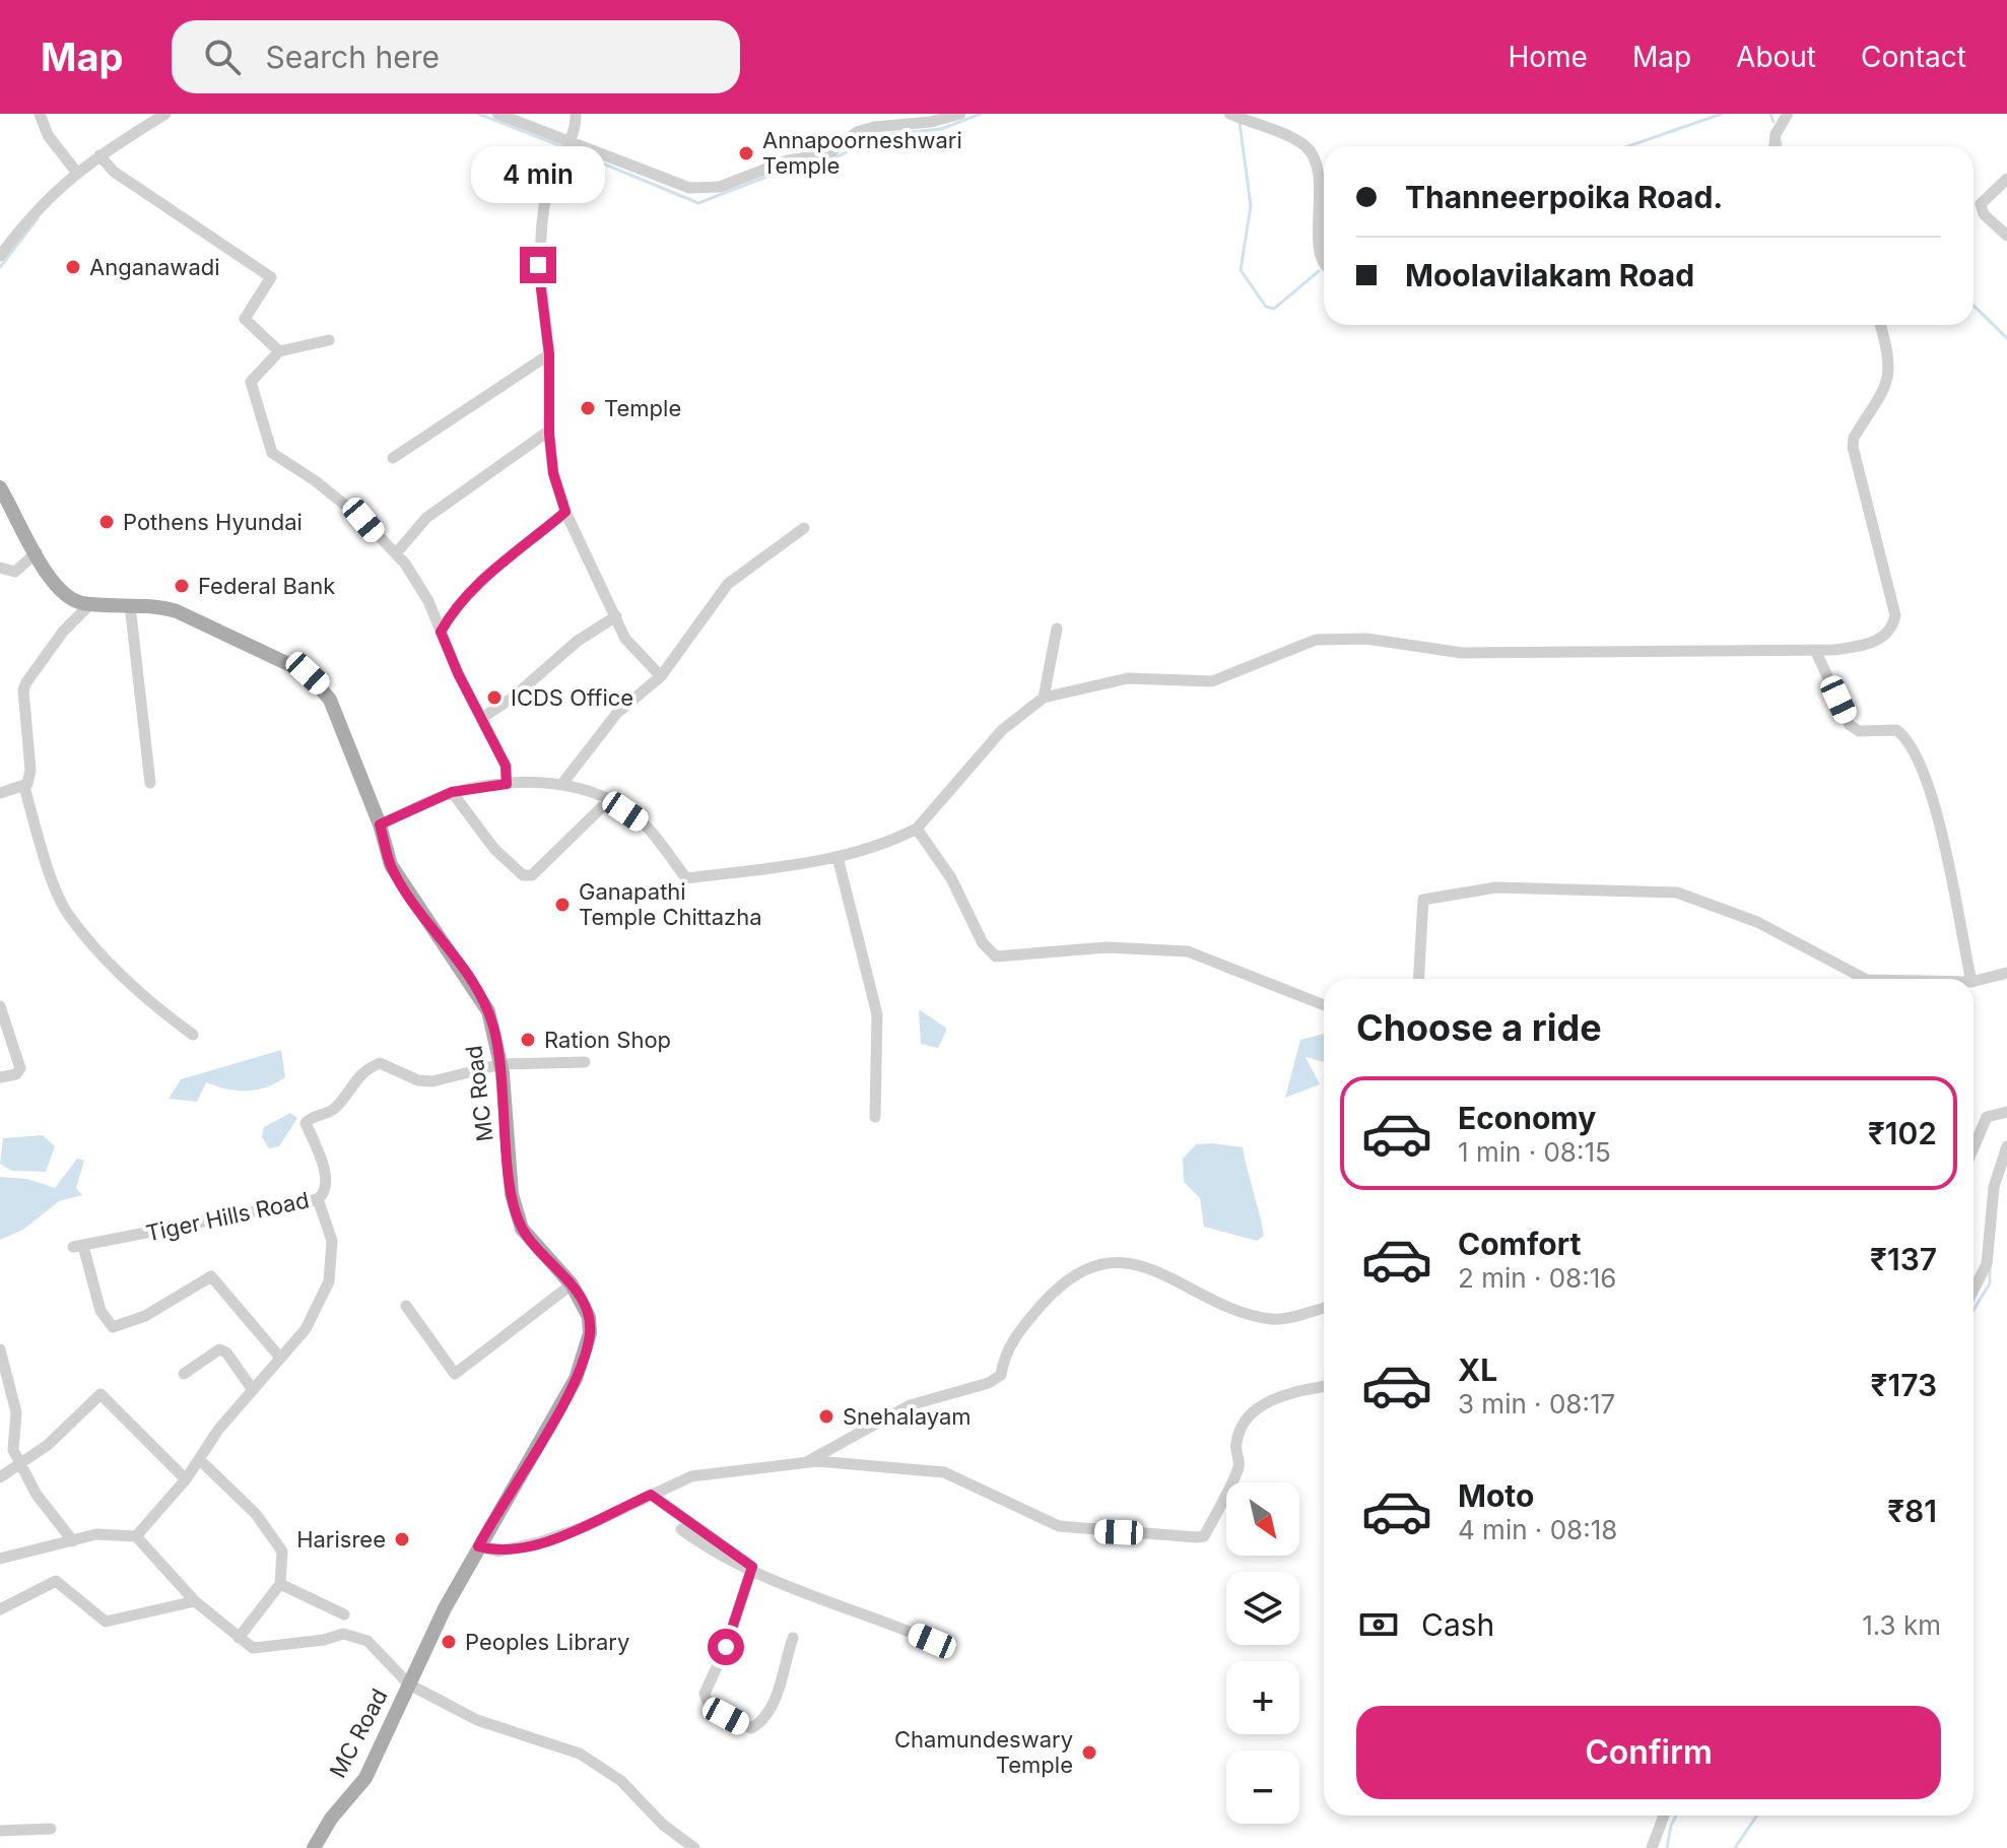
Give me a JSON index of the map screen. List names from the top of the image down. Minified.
{"streets":{"main road":["MC Road"],"street":["Tiger Hills Road"]},"crossings":[["MC Road","Tiger Hills Road"]],"places":["Annapoorneshwari Temple","Anganawadi","Temple","Pothens Hyundai","Federal Bank","ICDS Office","Ganapathi Temple Chittazha","Ration Shop","Snehalayam","Harisree","Peoples Library","Chamundeswary Temple"],"north":"bottom right","page":{"header":"Map","search":"Search here","nav":["Home","Map","About","Contact"],"bubble":"4 min","banner":["Thanneerpoika Road.","Moolavilakam Road"],"heading":"Choose a ride","list":[{"name":"Economy","note":"1 min · 08:15","value":"₹102"},{"name":"Comfort","note":"2 min · 08:16","value":"₹137"},{"name":"XL","note":"3 min · 08:17","value":"₹173"},{"name":"Moto","note":"4 min · 08:18","value":"₹81"}],"map_buttons":["+","−"],"pay":["Cash","1.3 km"],"buttons":"Confirm"}}
